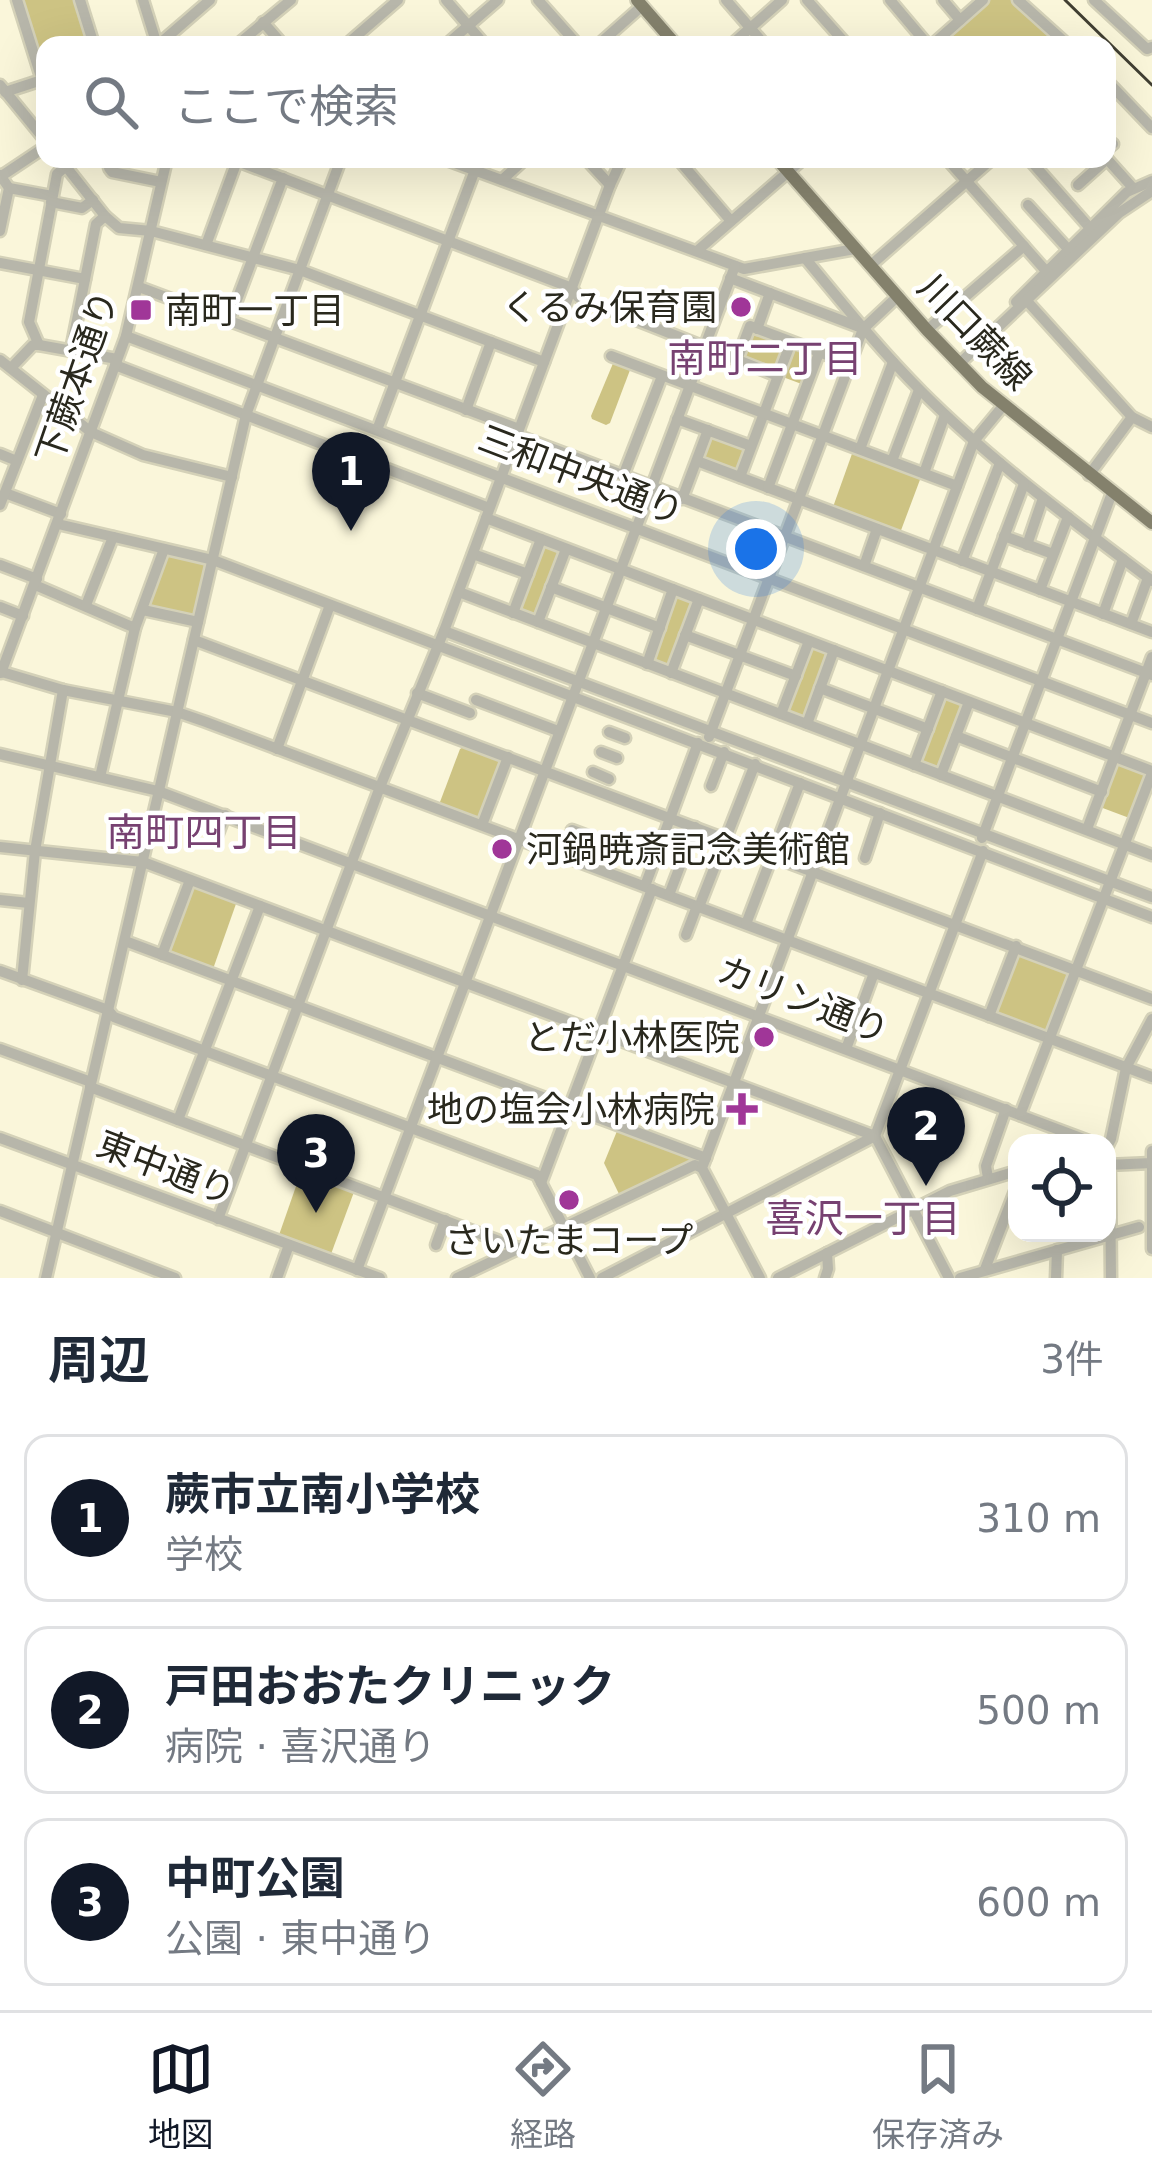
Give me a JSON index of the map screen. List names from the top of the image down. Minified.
{"streets":{"main road":["川口蕨線"],"street":["下蕨本通り","三和中央通り","カリン通り","東中通り"]},"crossings":[["下蕨本通り","三和中央通り"]],"districts":["南町二丁目","南町四丁目","喜沢一丁目"],"places":{"other":["くるみ保育園","河鍋暁斎記念美術館","とだ小林医院","さいたまコープ"],"transit":["南町一丁目"],"health":["地の塩会小林病院"]},"page":{"search":"ここで検索","pins":["1","2","3"],"heading":["周辺","3件"],"list":[{"mark":"1","name":"蕨市立南小学校","note":"学校","value":"310 m"},{"mark":"2","name":"戸田おおたクリニック","note":"病院 · 喜沢通り","value":"500 m"},{"mark":"3","name":"中町公園","note":"公園 · 東中通り","value":"600 m"}],"nav":["地図","経路","保存済み"]}}
